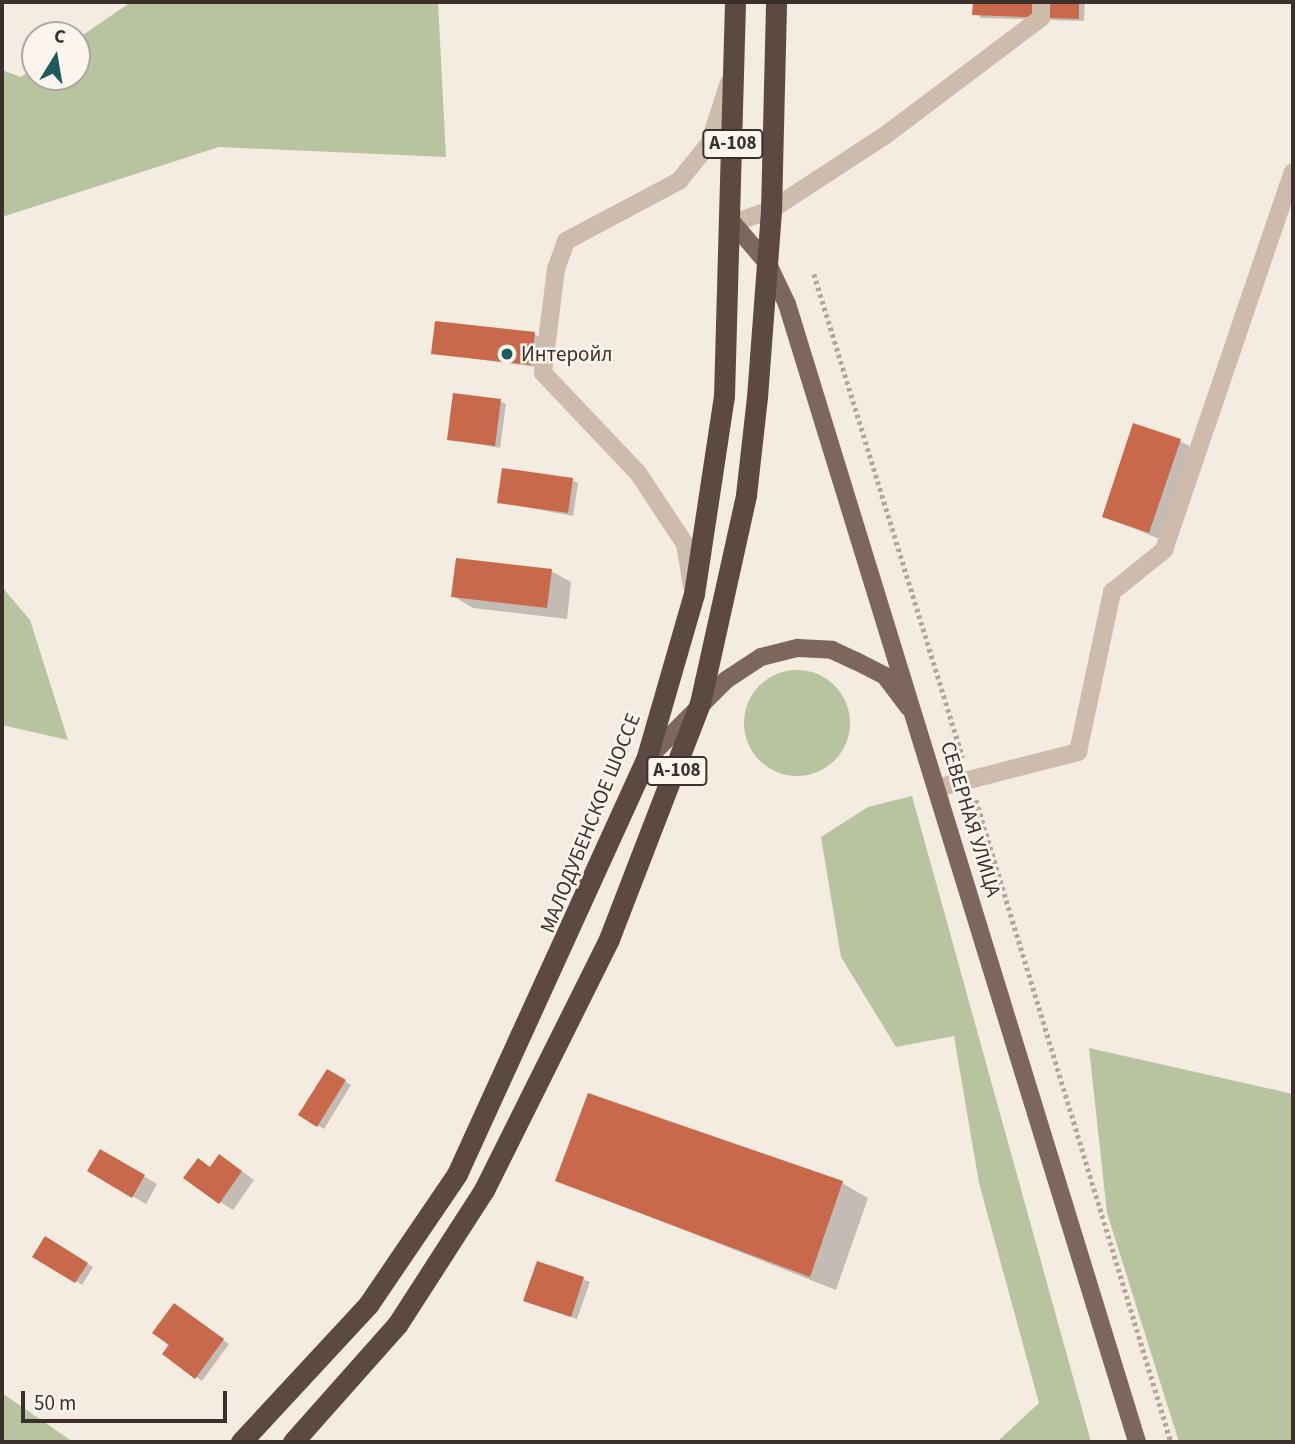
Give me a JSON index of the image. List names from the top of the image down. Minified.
{"streets":{"highway":["А-108","МАЛОДУБЕНСКОЕ ШОССЕ"],"main road":["СЕВЕРНАЯ УЛИЦА"]},"crossings":[["А-108","СЕВЕРНАЯ УЛИЦА"],["СЕВЕРНАЯ УЛИЦА","МАЛОДУБЕНСКОЕ ШОССЕ"]],"places":["Интеройл"],"scale_bar":"50 m","north":"top"}
